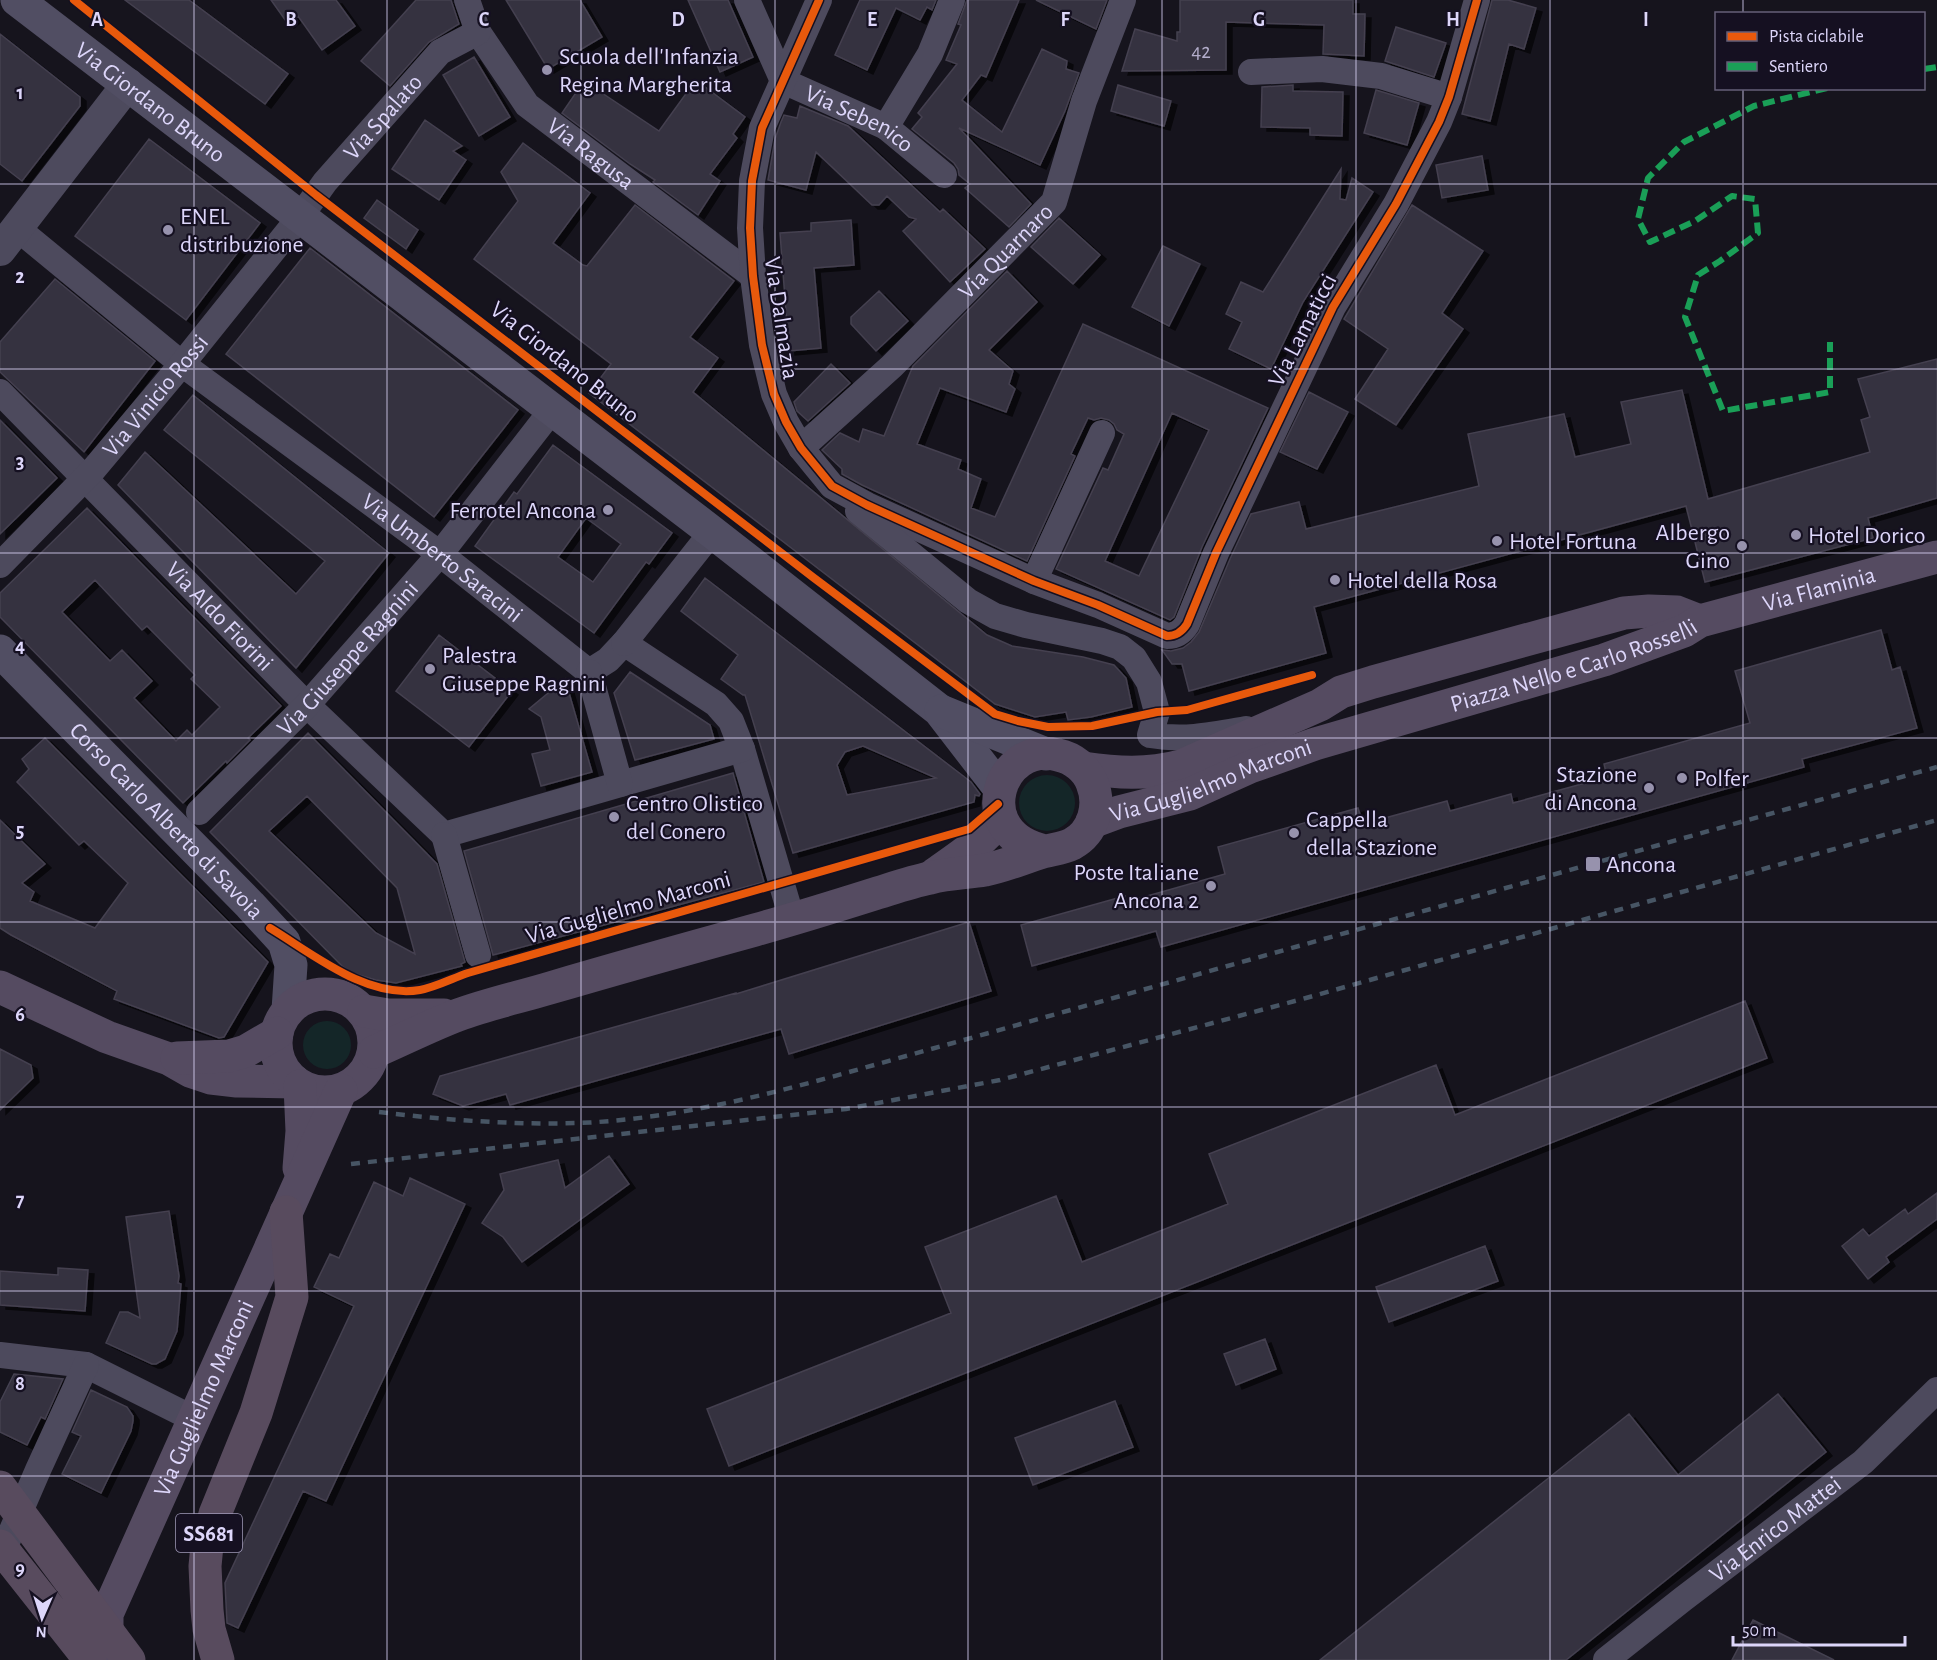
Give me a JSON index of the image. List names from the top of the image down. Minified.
{"streets":{"highway":["SS681"],"main road":["Via Giordano Bruno","Via Flaminia","Piazza Nello e Carlo Rosselli","Via Guglielmo Marconi","Corso Carlo Alberto di Savoia"],"street":["Via Spalato","Via Sebenico","Via Ragusa","Via Quarnaro","Via Dalmazia","Via Lamaticci","Via Vinicio Rossi","Via Umberto Saracini","Via Aldo Fiorini","Via Giuseppe Ragnini","Via Enrico Mattei"]},"crossings":[["Via Giordano Bruno","Via Spalato"],["Via Giordano Bruno","Via Vinicio Rossi"],["Via Giordano Bruno","Via Giuseppe Ragnini"],["Via Giordano Bruno","Via Guglielmo Marconi"],["Via Spalato","Via Ragusa"],["Via Spalato","Via Vinicio Rossi"],["Via Sebenico","Via Dalmazia"],["Via Ragusa","Via Dalmazia"],["Via Quarnaro","Via Dalmazia"],["Via Dalmazia","Via Lamaticci"],["Via Dalmazia","Via Guglielmo Marconi"],["Via Vinicio Rossi","Via Umberto Saracini"],["Via Vinicio Rossi","Via Aldo Fiorini"],["Via Umberto Saracini","Via Giuseppe Ragnini"],["Via Flaminia","Piazza Nello e Carlo Rosselli"],["Via Aldo Fiorini","Via Giuseppe Ragnini"],["Piazza Nello e Carlo Rosselli","Via Guglielmo Marconi"],["Via Guglielmo Marconi","Corso Carlo Alberto di Savoia"],["Via Guglielmo Marconi","SS681"]],"places":{"other":["Scuola dell'Infanzia Regina Margherita","ENEL distribuzione","Ferrotel Ancona","Hotel Dorico","Hotel Fortuna","Albergo Gino","Hotel della Rosa","Palestra Giuseppe Ragnini","Polfer","Stazione di Ancona","Centro Olistico del Conero","Cappella della Stazione","Poste Italiane Ancona 2"],"transit":["Ancona"]},"house_numbers":["42"],"legend":["Pista ciclabile","Sentiero"],"scale_bar":"50 m","north":"bottom","grid":{"columns":["A","B","C","D","E","F","G","H","I"],"rows":["1","2","3","4","5","6","7","8","9"]}}
